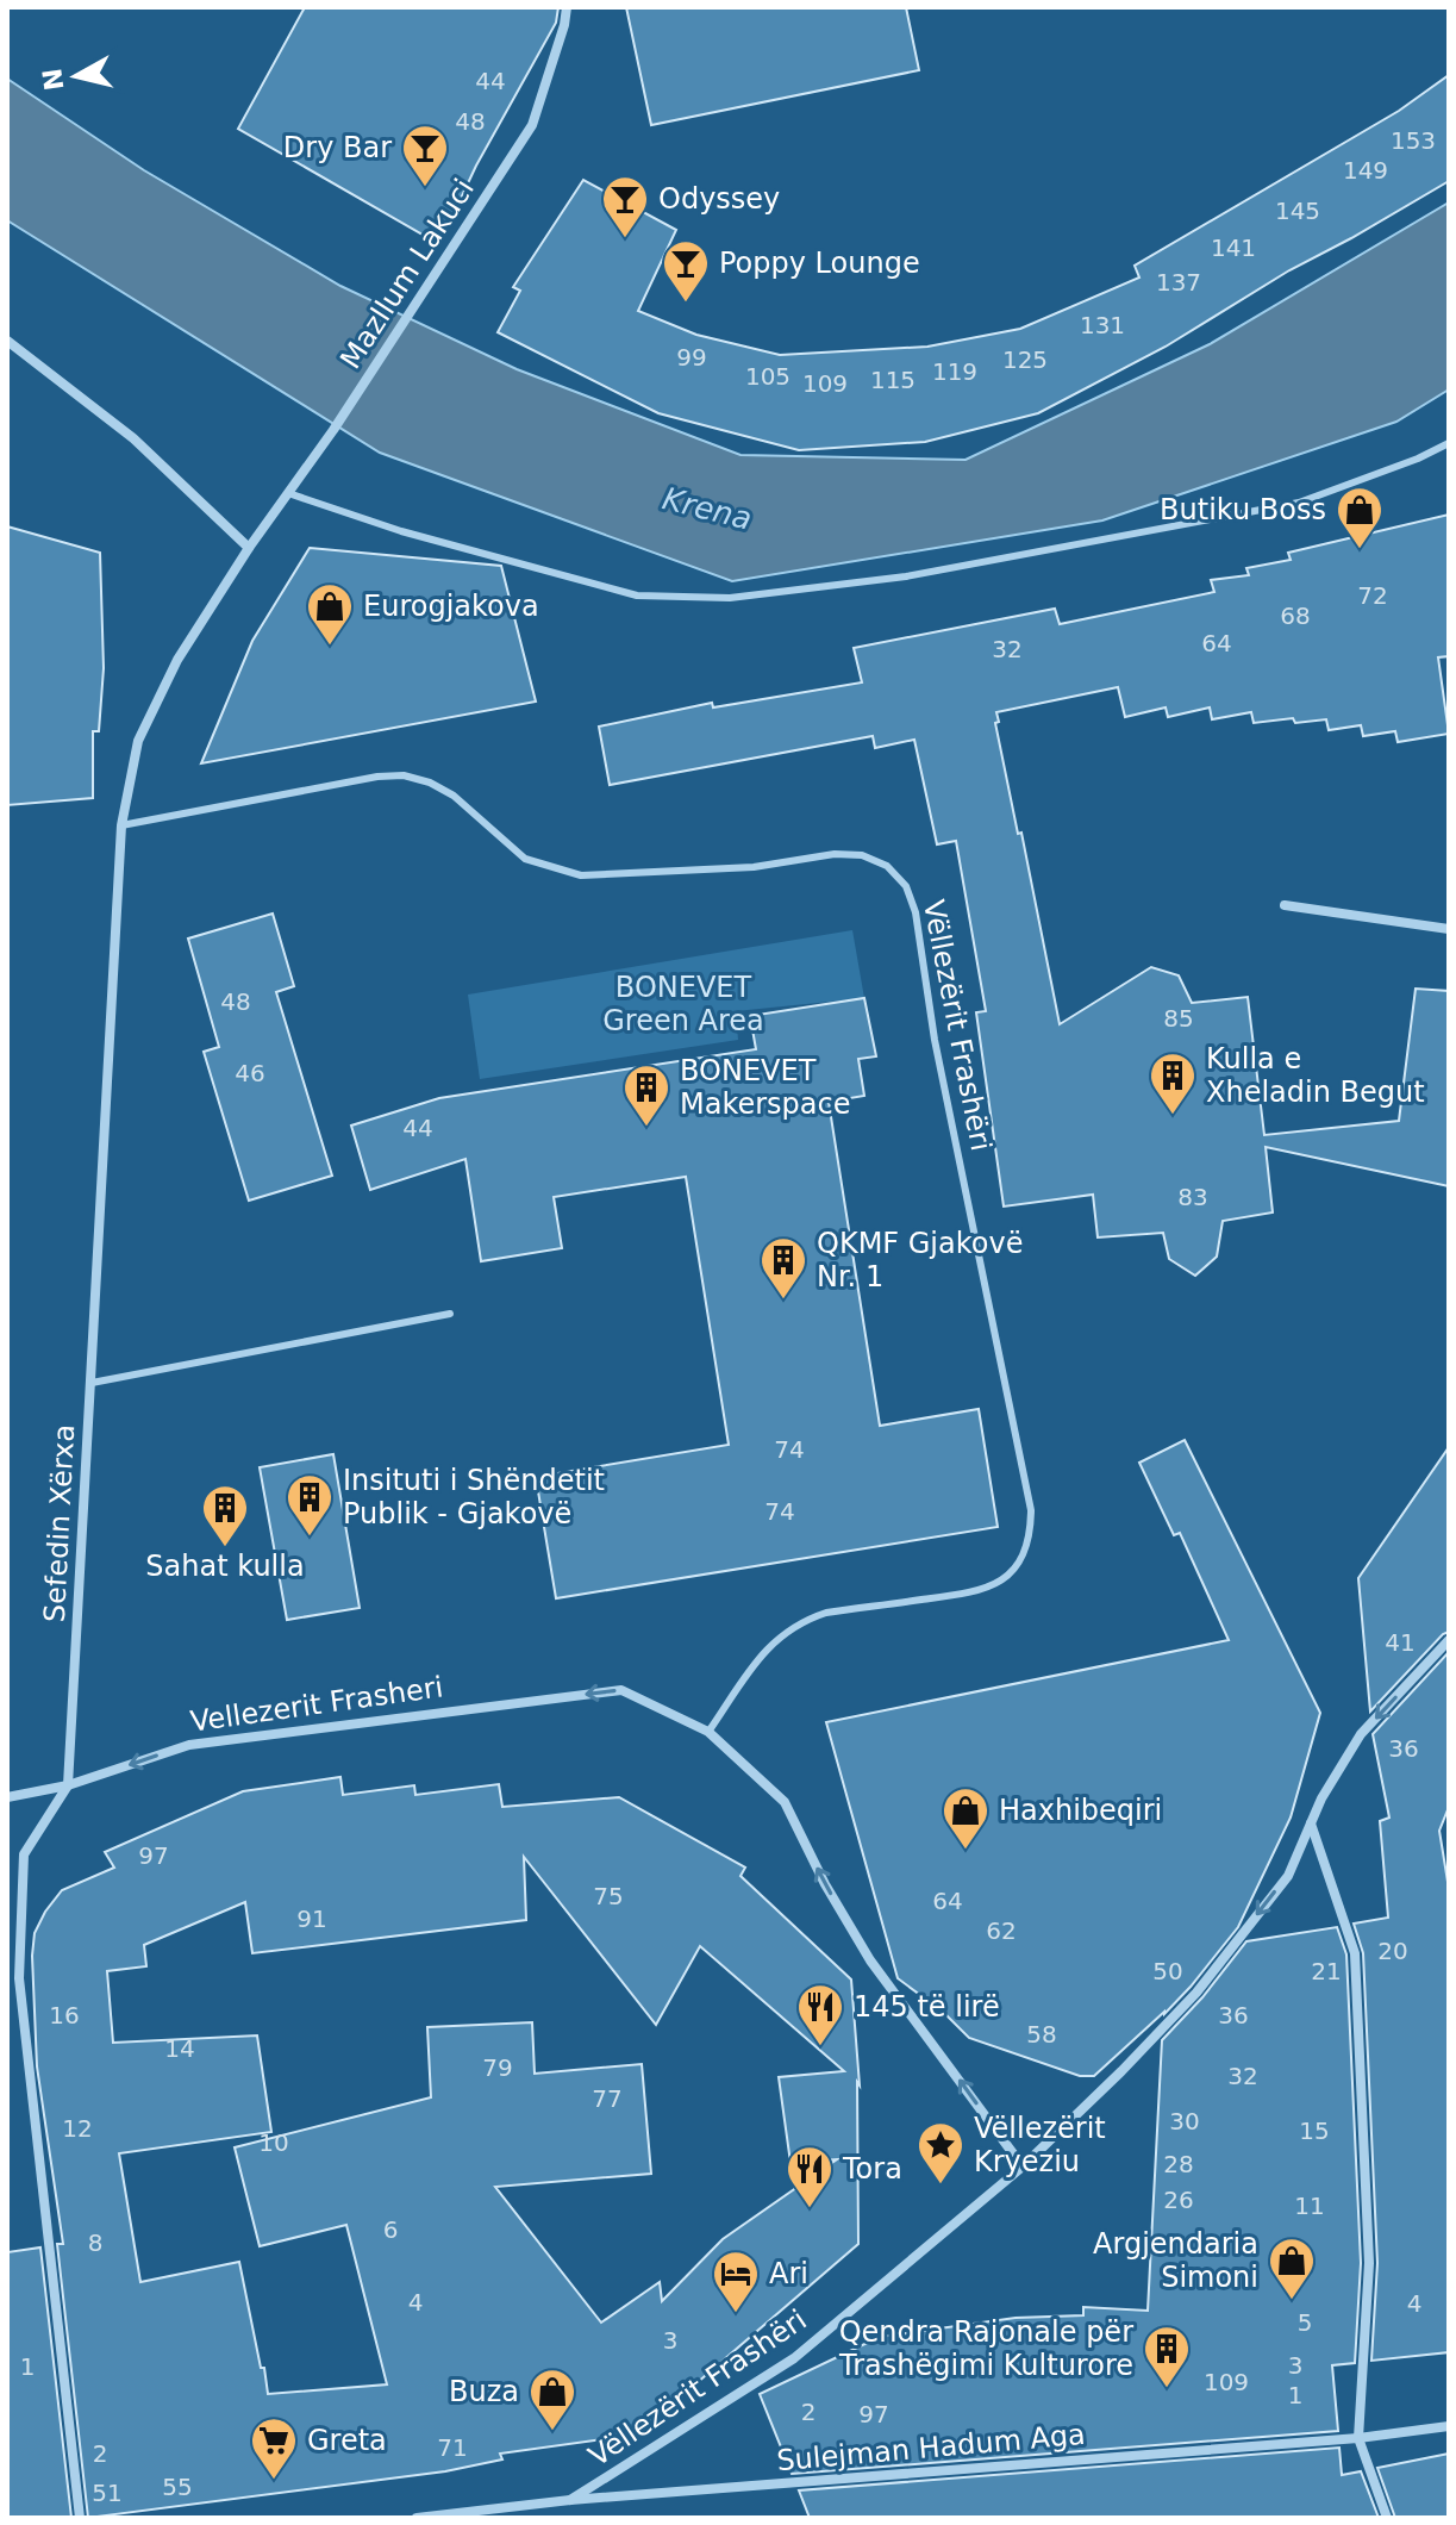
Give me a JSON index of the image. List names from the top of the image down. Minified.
{"streets":{"street":["Mazllum Lakuci","Vëllezërit Frashëri","Sefedin Xërxa","Vellezerit Frasheri","Sulejman Hadum Aga"]},"crossings":[["Mazllum Lakuci","Sefedin Xërxa"],["Vëllezërit Frashëri","Sefedin Xërxa"],["Vëllezërit Frashëri","Vellezerit Frasheri"],["Vëllezërit Frashëri","Sulejman Hadum Aga"],["Sefedin Xërxa","Vellezerit Frasheri"]],"one_way":["Vellezerit Frasheri"],"water":["Krena"],"parks":["BONEVET Green Area"],"places":{"bar":["Dry Bar","Odyssey","Poppy Lounge"],"shop":["Butiku Boss","Eurogjakova","Haxhibeqiri","Argjendaria Simoni","Buza"],"building":["Kulla e Xheladin Begut","BONEVET Makerspace","QKMF Gjakovë Nr. 1","Insituti i Shëndetit Publik - Gjakovë","Sahat kulla","Qendra Rajonale për Trashëgimi Kulturore"],"restaurant":["145 të lirë","Tora"],"place":["Vëllezërit Kryeziu"],"hotel":["Ari"],"supermarket":["Greta"]},"house_numbers":["44","48","153","149","145","141","137","131","99","125","119","105","115","109","72","68","64","32","48","85","46","44","83","74","74","41","36","97","75","64","91","62","20","50","21","16","36","58","14","79","32","77","30","12","15","10","28","26","11","6","8","4","4","5","3","3","1","109","1","2","97","71","2","55","51"],"north":"left"}
